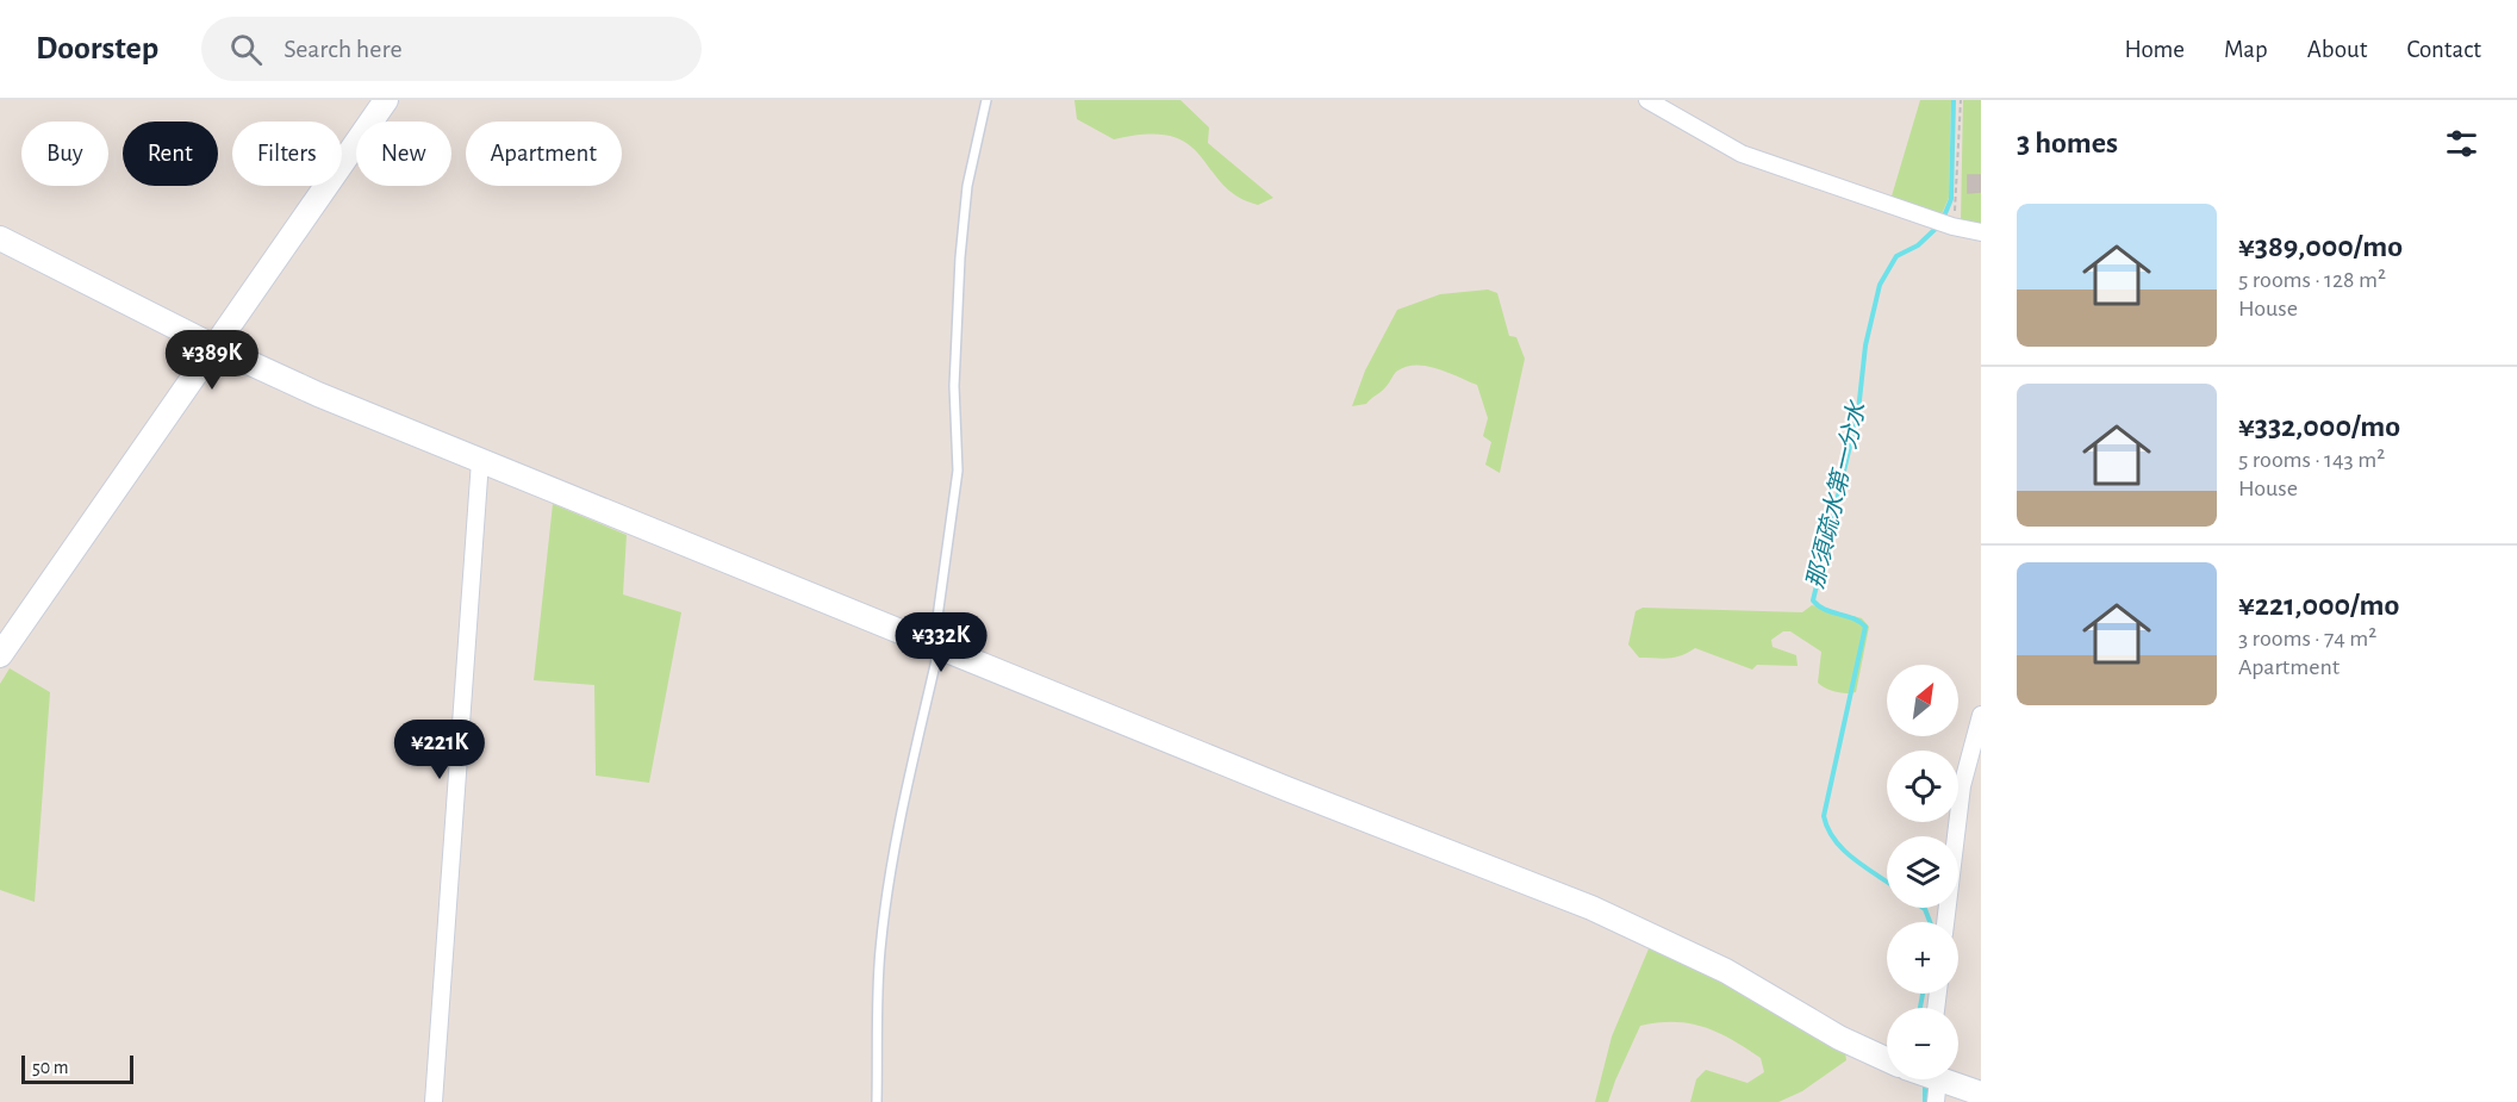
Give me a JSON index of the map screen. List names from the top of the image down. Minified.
{"water":["那須疏水第一分水"],"scale_bar":"50 m","north":"top right","page":{"header":"Doorstep","search":"Search here","nav":["Home","Map","About","Contact"],"heading":"3 homes","chip":["Buy","Rent","Filters","New","Apartment"],"list":[{"name":"¥389,000/mo","note":"5 rooms · 128 m² · House"},{"name":"¥332,000/mo","note":"5 rooms · 143 m² · House"},{"name":"¥221,000/mo","note":"3 rooms · 74 m² · Apartment"}],"price":["¥389K","¥332K","¥221K"],"map_buttons":["+","−"],"scale":"50 m"}}
